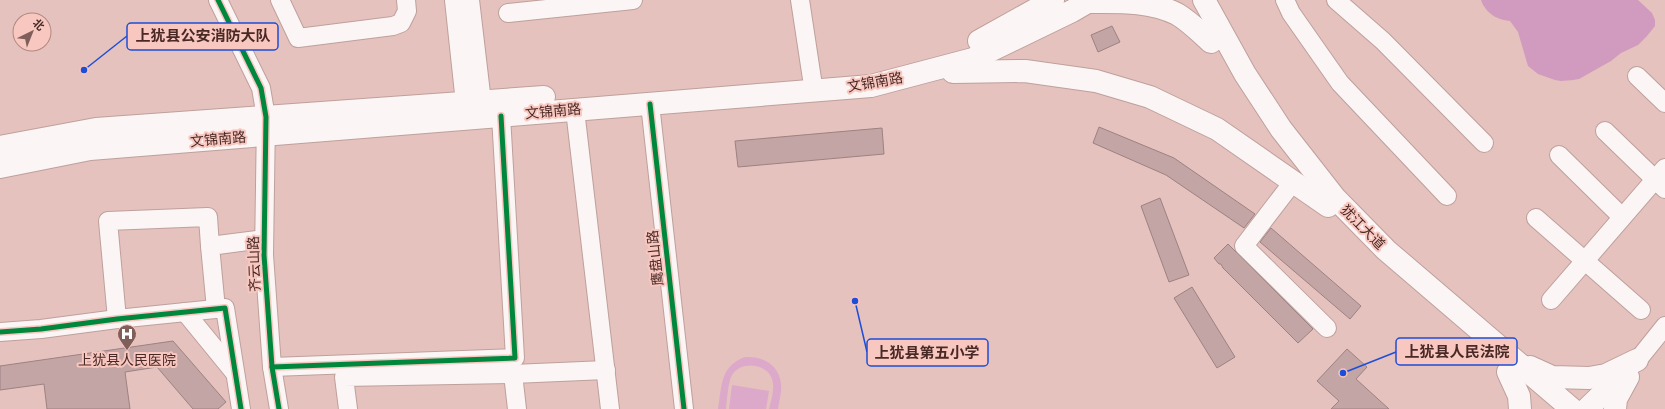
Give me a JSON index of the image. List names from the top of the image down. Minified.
{"streets":{"main road":["文锦南路","犹江大道"],"street":["鹰盘山路","齐云山路"]},"crossings":[["文锦南路","鹰盘山路"],["文锦南路","齐云山路"]],"places":{"other":["上犹县公安消防大队","上犹县第五小学","上犹县人民法院"],"hospital":["上犹县人民医院"]},"north":"top right"}
